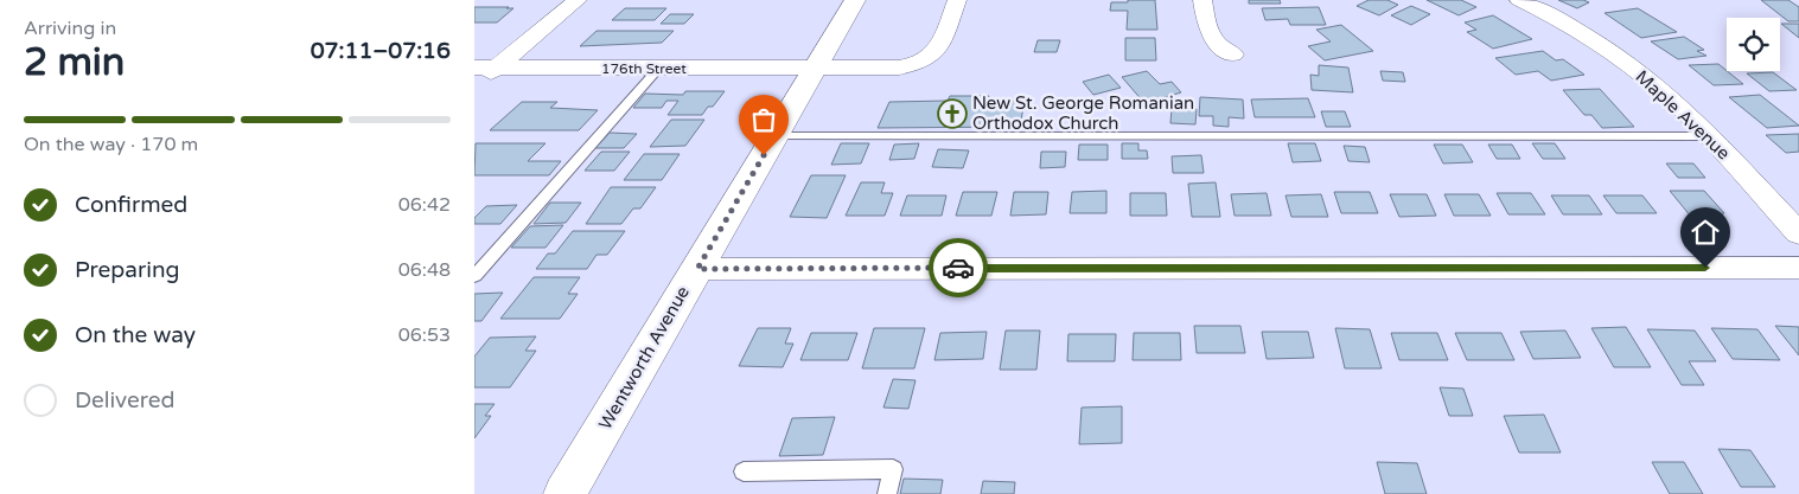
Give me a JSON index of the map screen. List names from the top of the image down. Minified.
{"streets":{"street":["176th Street","Maple Avenue","Wentworth Avenue"]},"crossings":[["176th Street","Wentworth Avenue"]],"places":{"church":["New St. George Romanian Orthodox Church"]},"page":{"heading":["2 min","Arriving in","07:11–07:16"],"bar":"On the way · 170 m","list":[["Confirmed","06:42"],["Preparing","06:48"],["On the way","06:53"],"Delivered"]}}
